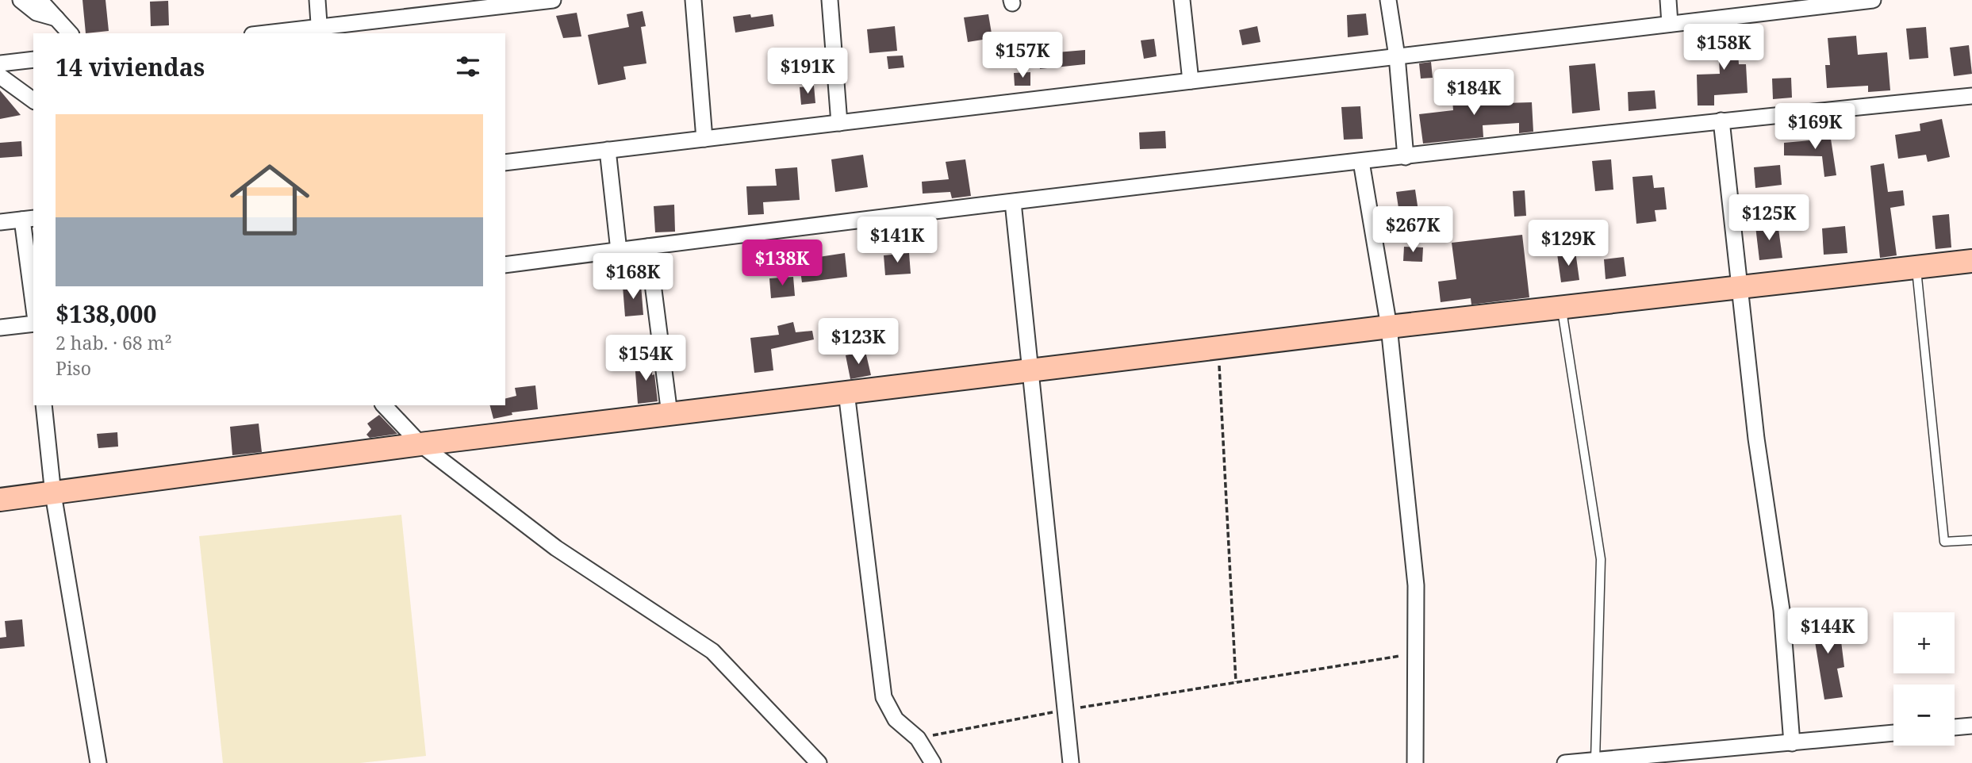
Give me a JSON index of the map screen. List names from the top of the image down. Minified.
{"page":{"price":["$158K","$157K","$191K","$184K","$169K","$125K","$267K","$141K","$129K","$138K","$168K","$123K","$154K","$144K"],"heading":"14 viviendas","list":[{"name":"$138,000","note":"2 hab. · 68 m² · Piso"}],"map_buttons":["+","−"]}}
